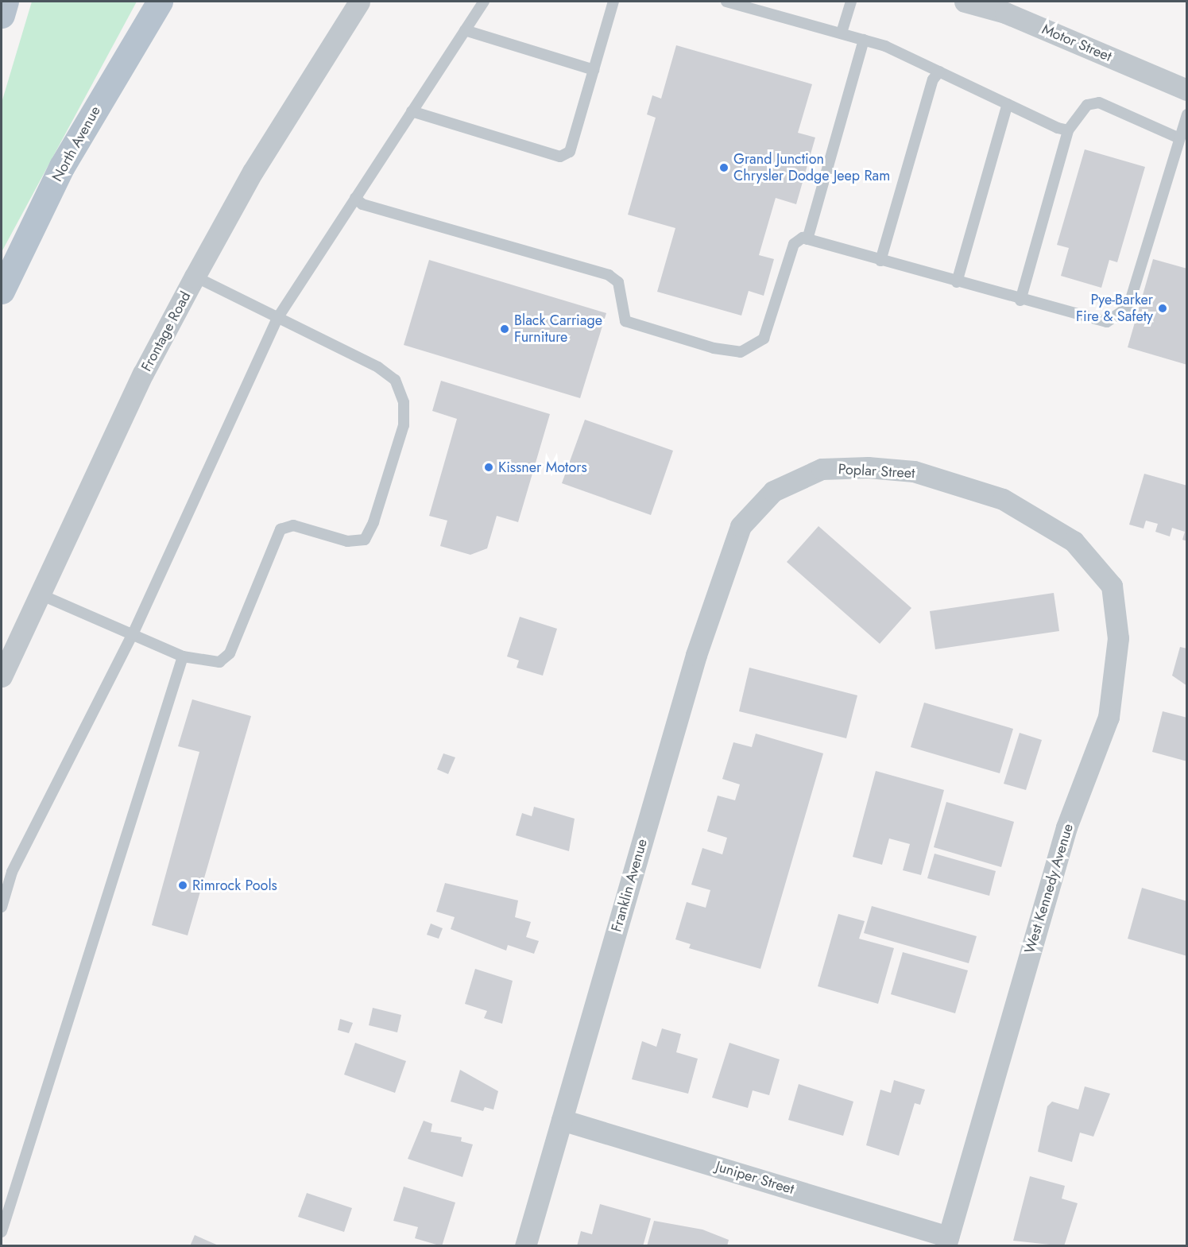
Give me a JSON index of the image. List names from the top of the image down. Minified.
{"streets":{"main road":["North Avenue"],"street":["Motor Street","Frontage Road","Poplar Street","Franklin Avenue","West Kennedy Avenue","Juniper Street"]},"crossings":[["Poplar Street","Franklin Avenue"],["Poplar Street","West Kennedy Avenue"],["Franklin Avenue","Juniper Street"],["West Kennedy Avenue","Juniper Street"]],"places":["Grand Junction Chrysler Dodge Jeep Ram","Pye-Barker Fire & Safety","Black Carriage Furniture","Kissner Motors","Rimrock Pools"]}
